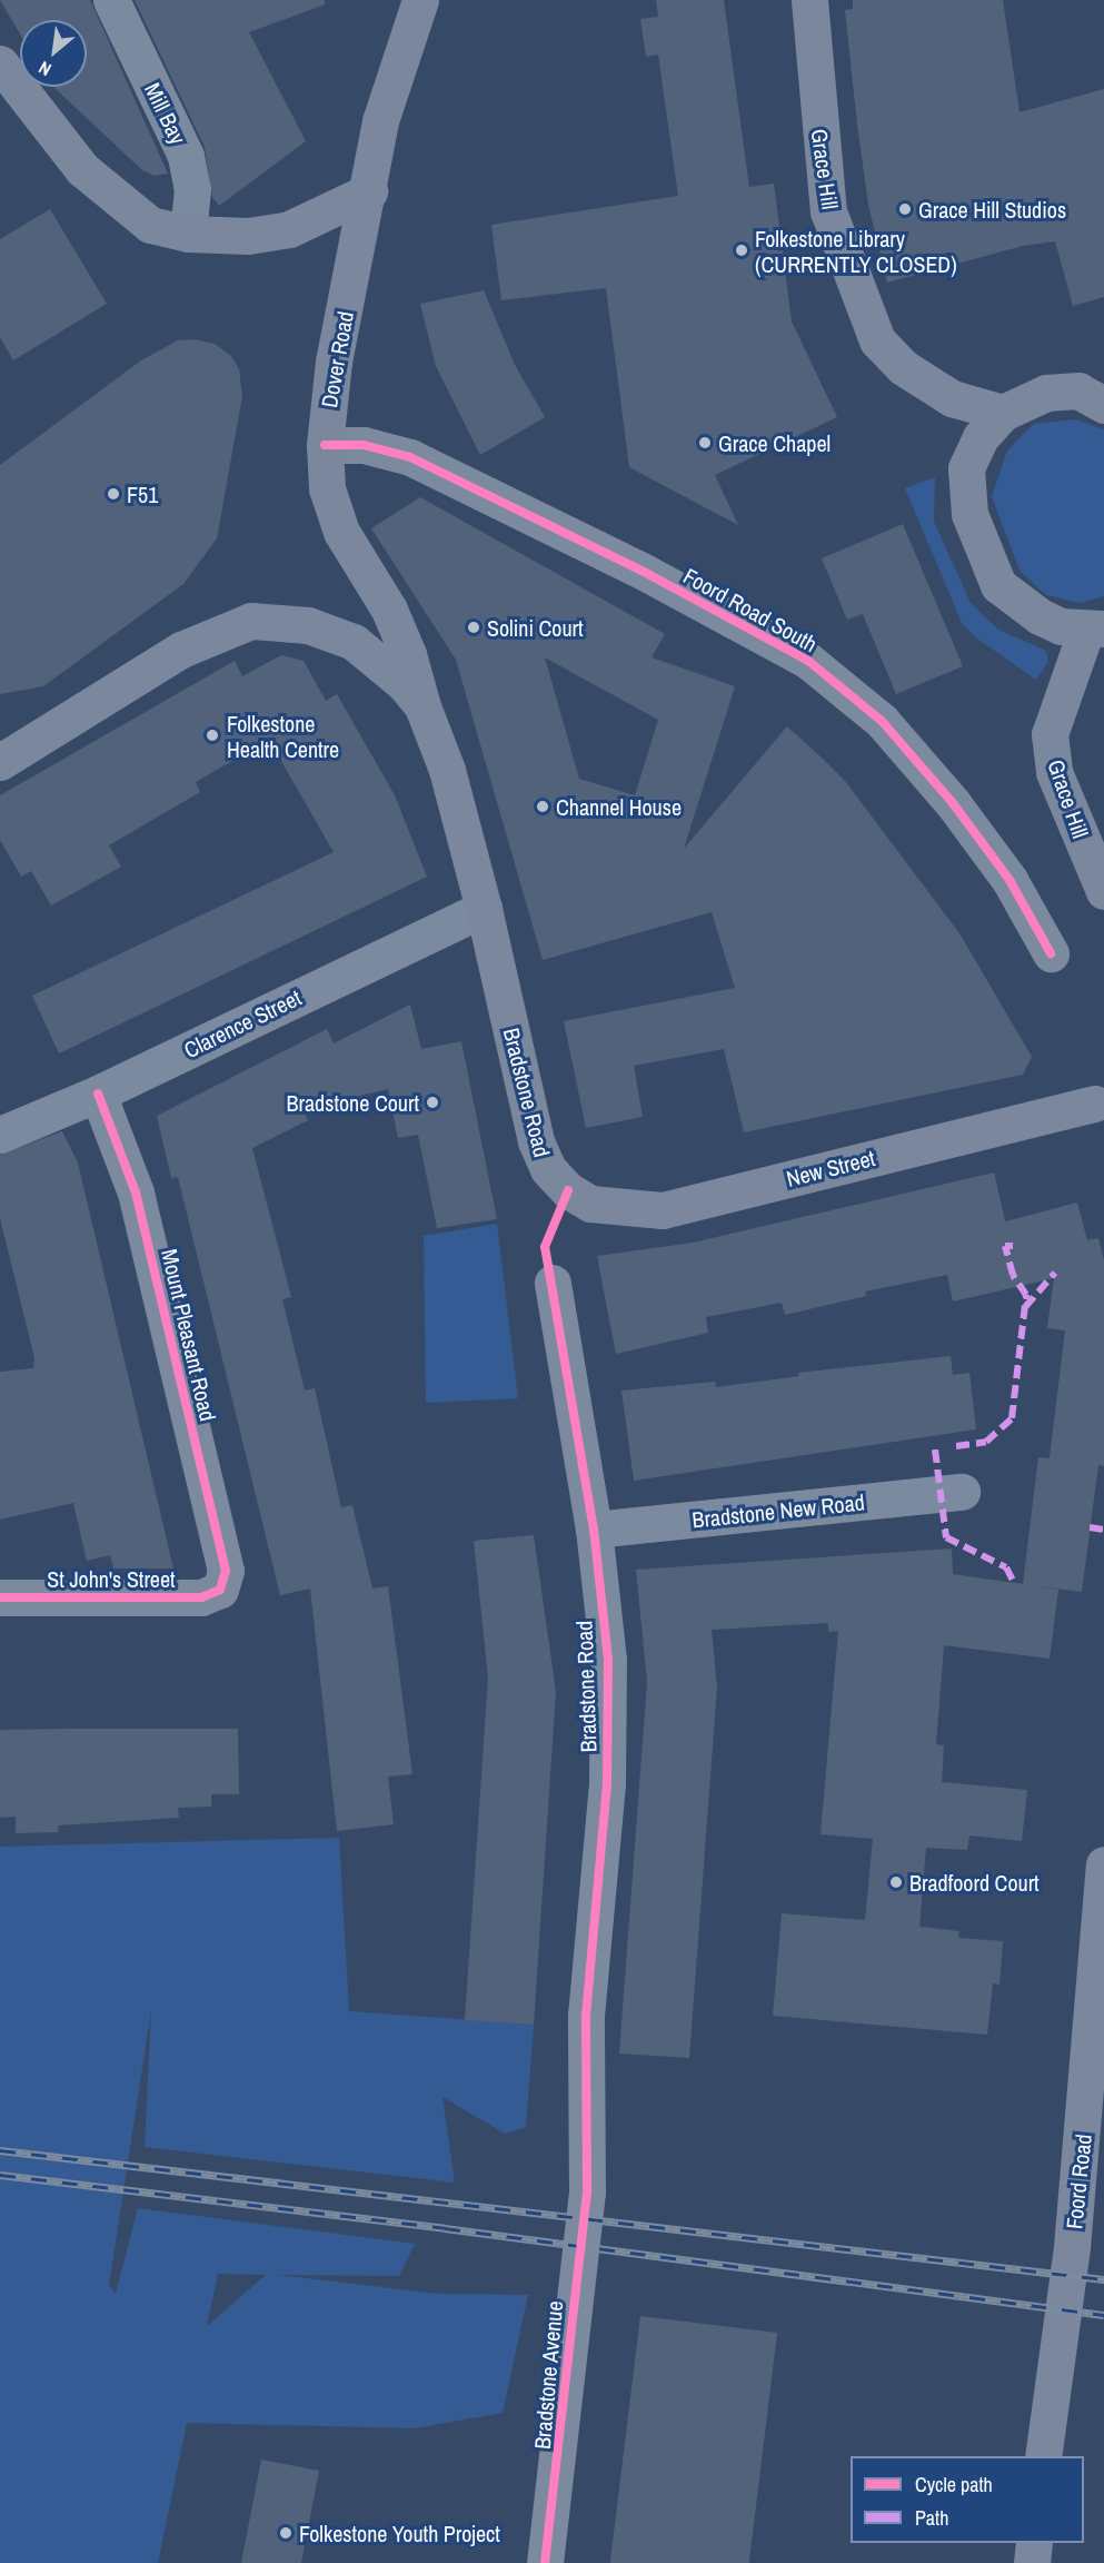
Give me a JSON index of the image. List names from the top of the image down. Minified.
{"streets":{"main road":["Grace Hill","Dover Road","Bradstone Road","New Street","Foord Road"],"street":["Mill Bay","Foord Road South","Clarence Street","Mount Pleasant Road","Bradstone New Road","St John's Street","Bradstone Avenue"]},"crossings":[["Dover Road","Foord Road South"],["Dover Road","Bradstone Road"],["Clarence Street","Bradstone Road"],["Clarence Street","Mount Pleasant Road"],["Bradstone Road","New Street"],["Bradstone Road","Bradstone New Road"],["Bradstone Road","Bradstone Avenue"],["Mount Pleasant Road","St John's Street"]],"places":["Grace Hill Studios","Folkestone Library (CURRENTLY CLOSED)","Grace Chapel","F51","Solini Court","Folkestone Health Centre","Channel House","Bradstone Court","Bradfoord Court","Folkestone Youth Project"],"legend":["Cycle path","Path"],"north":"bottom left"}
